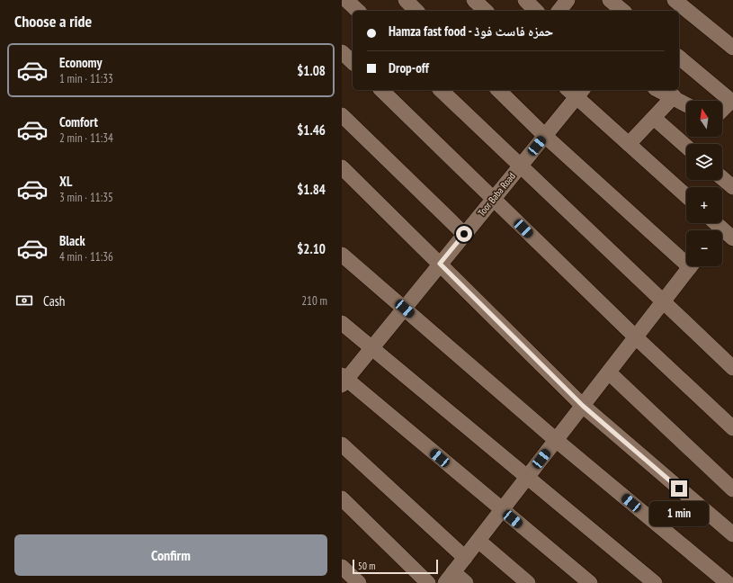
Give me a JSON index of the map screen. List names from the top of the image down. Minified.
{"streets":{"street":["Toor Baba Road"]},"scale_bar":"50 m","north":"top","page":{"heading":"Choose a ride","banner":["Hamza fast food - حمزہ فاسٹ فوڈ","Drop-off"],"list":[{"name":"Economy","note":"1 min · 11:33","value":"$1.08"},{"name":"Comfort","note":"2 min · 11:34","value":"$1.46"},{"name":"XL","note":"3 min · 11:35","value":"$1.84"},{"name":"Black","note":"4 min · 11:36","value":"$2.10"}],"map_buttons":["+","−"],"pay":["Cash","210 m"],"bubble":"1 min","buttons":"Confirm","scale":"50 m"}}
